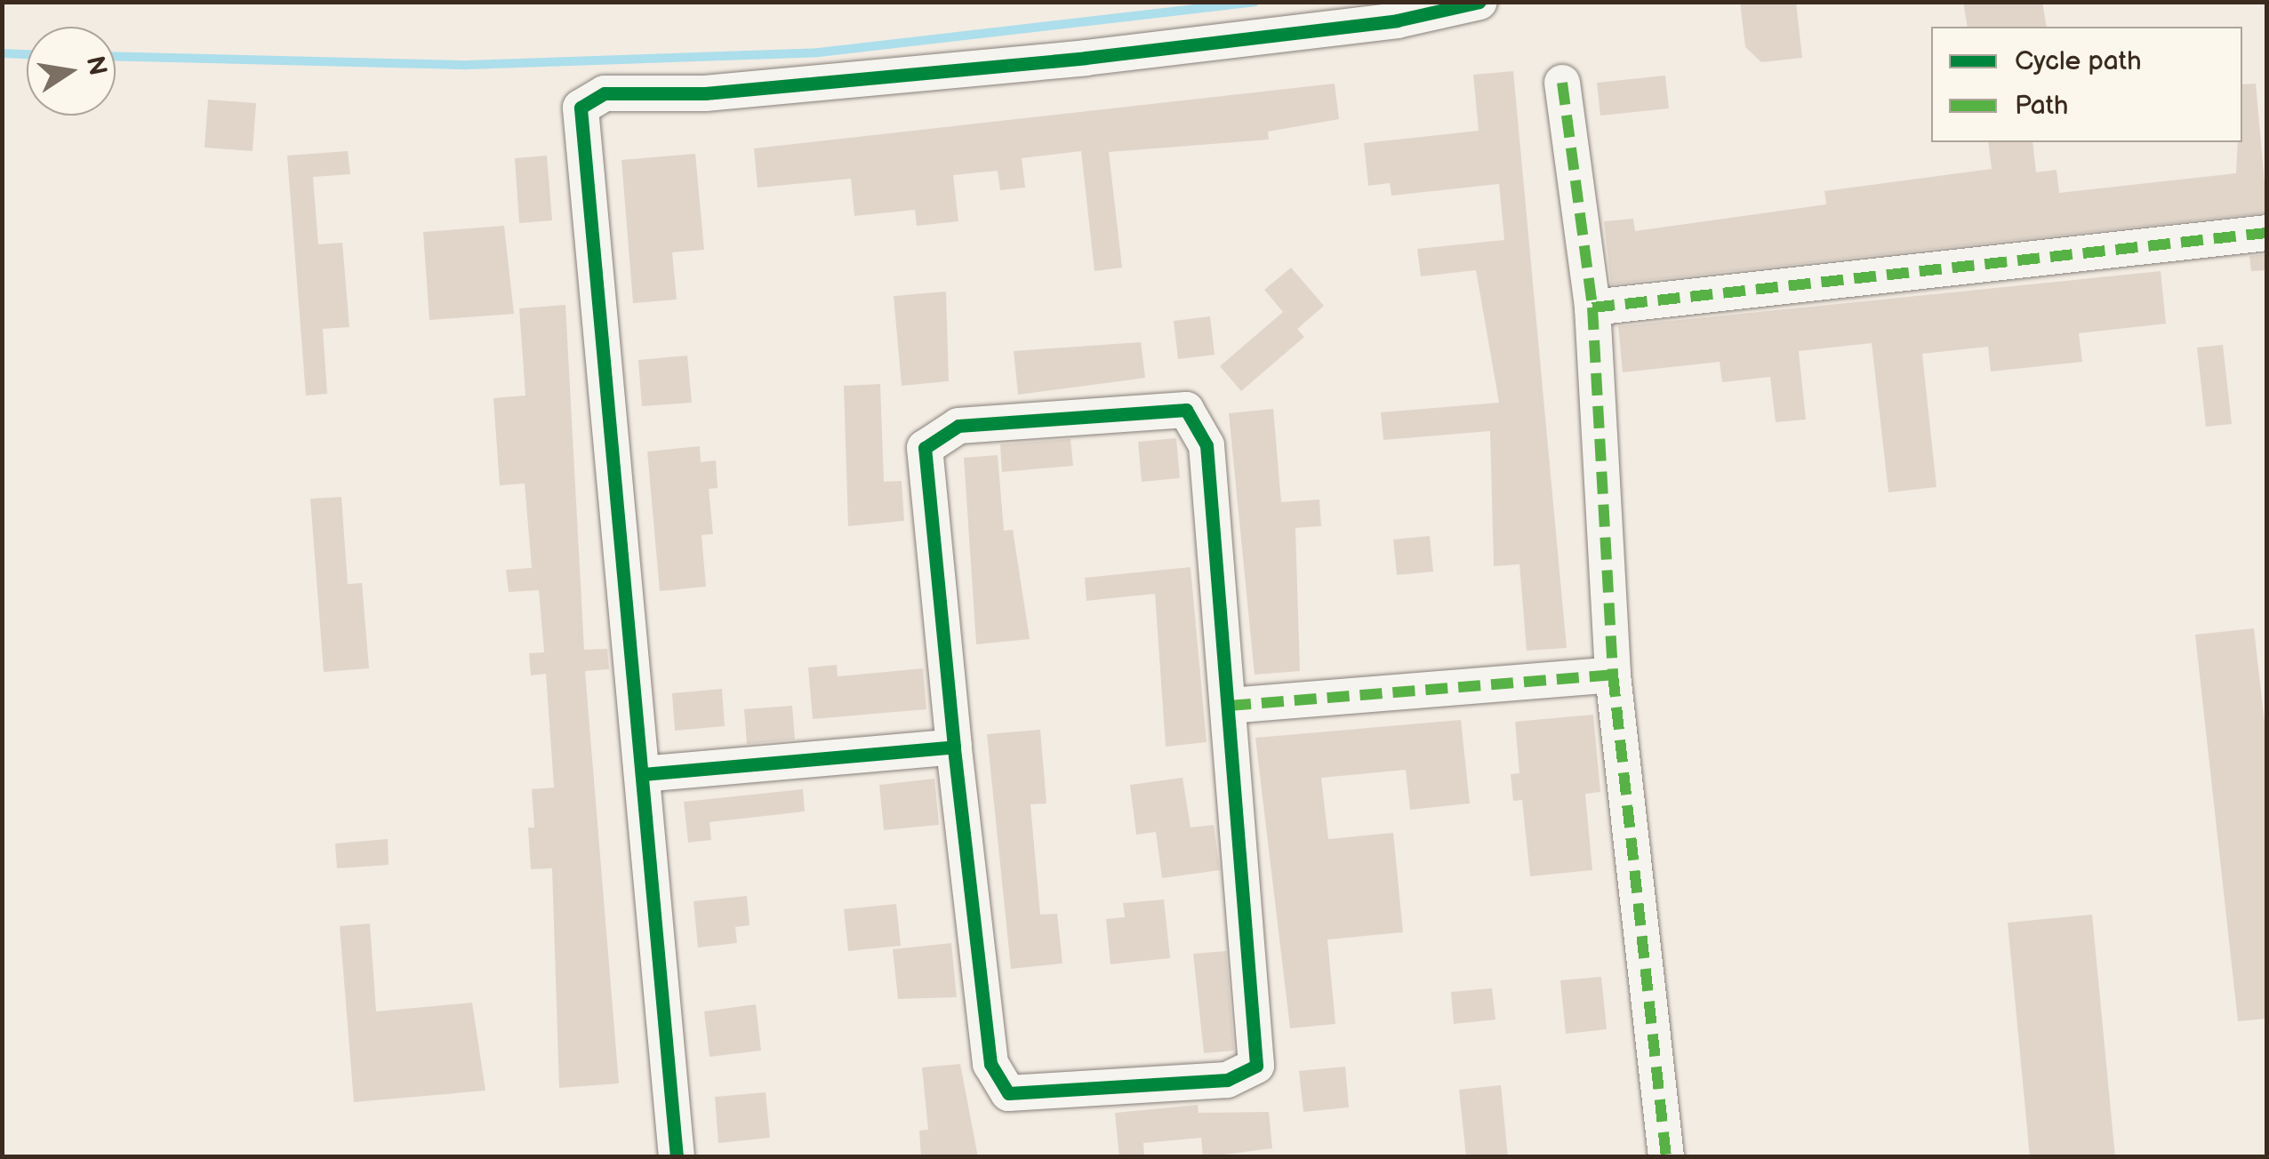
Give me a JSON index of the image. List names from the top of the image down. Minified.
{"legend":["Cycle path","Path"],"north":"right"}
